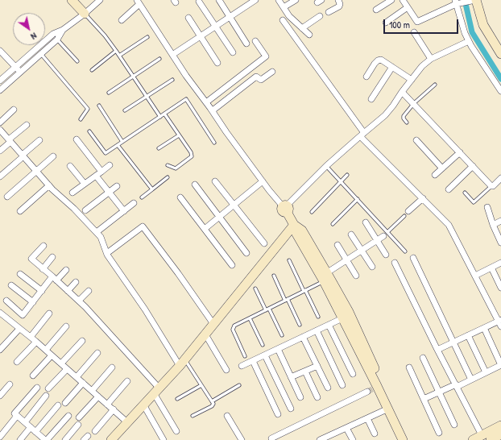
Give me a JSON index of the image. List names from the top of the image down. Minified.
{"scale_bar":"100 m","north":"bottom right"}
